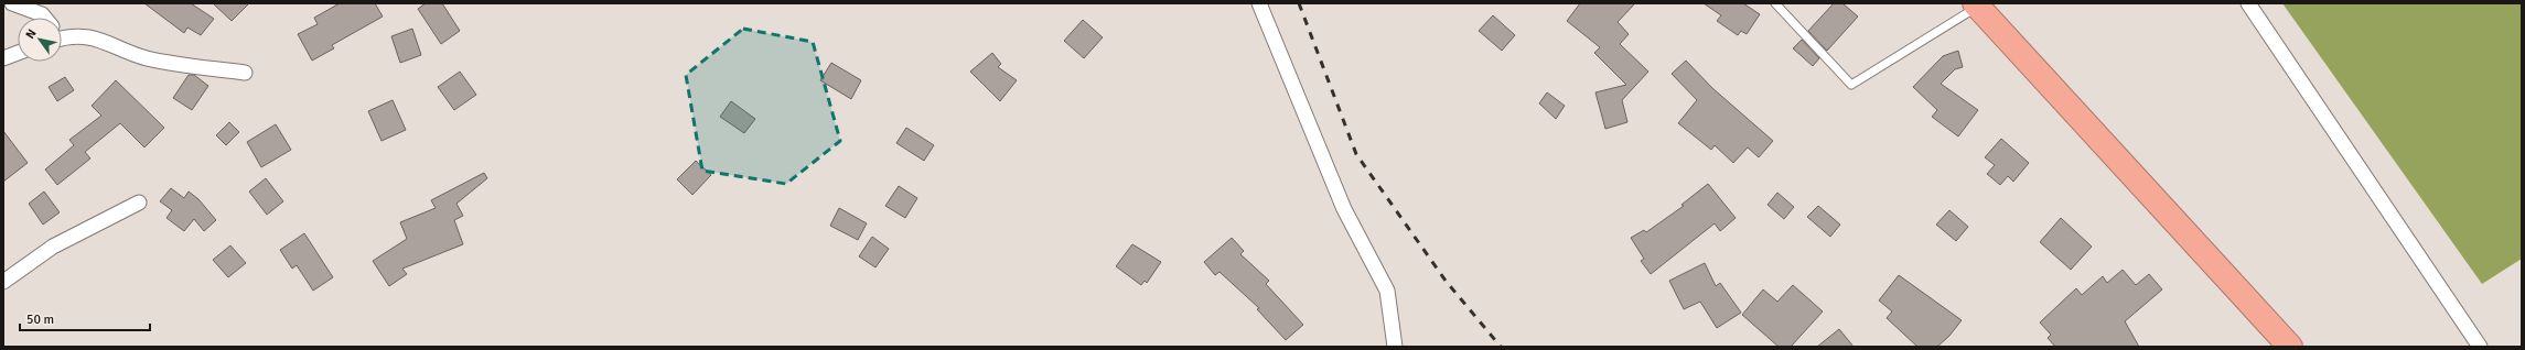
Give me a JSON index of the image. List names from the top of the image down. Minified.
{"scale_bar":"50 m","north":"top left"}
